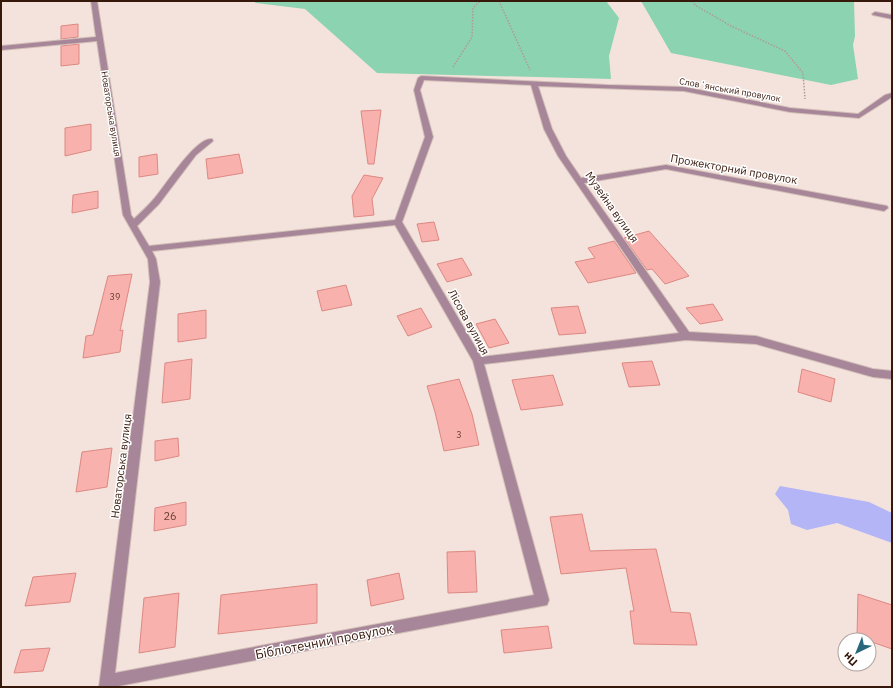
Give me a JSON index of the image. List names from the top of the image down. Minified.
{"streets":{"street":["Словʼянський провулок","Новаторська вулиця","Прожекторний провулок","Музейна вулиця","Лісова вулиця","Бібліотечний провулок"]},"crossings":[["Словʼянський провулок","Музейна вулиця"],["Словʼянський провулок","Лісова вулиця"],["Новаторська вулиця","Бібліотечний провулок"],["Прожекторний провулок","Музейна вулиця"],["Лісова вулиця","Бібліотечний провулок"]],"house_numbers":["39","3","26"],"north":"bottom left"}
